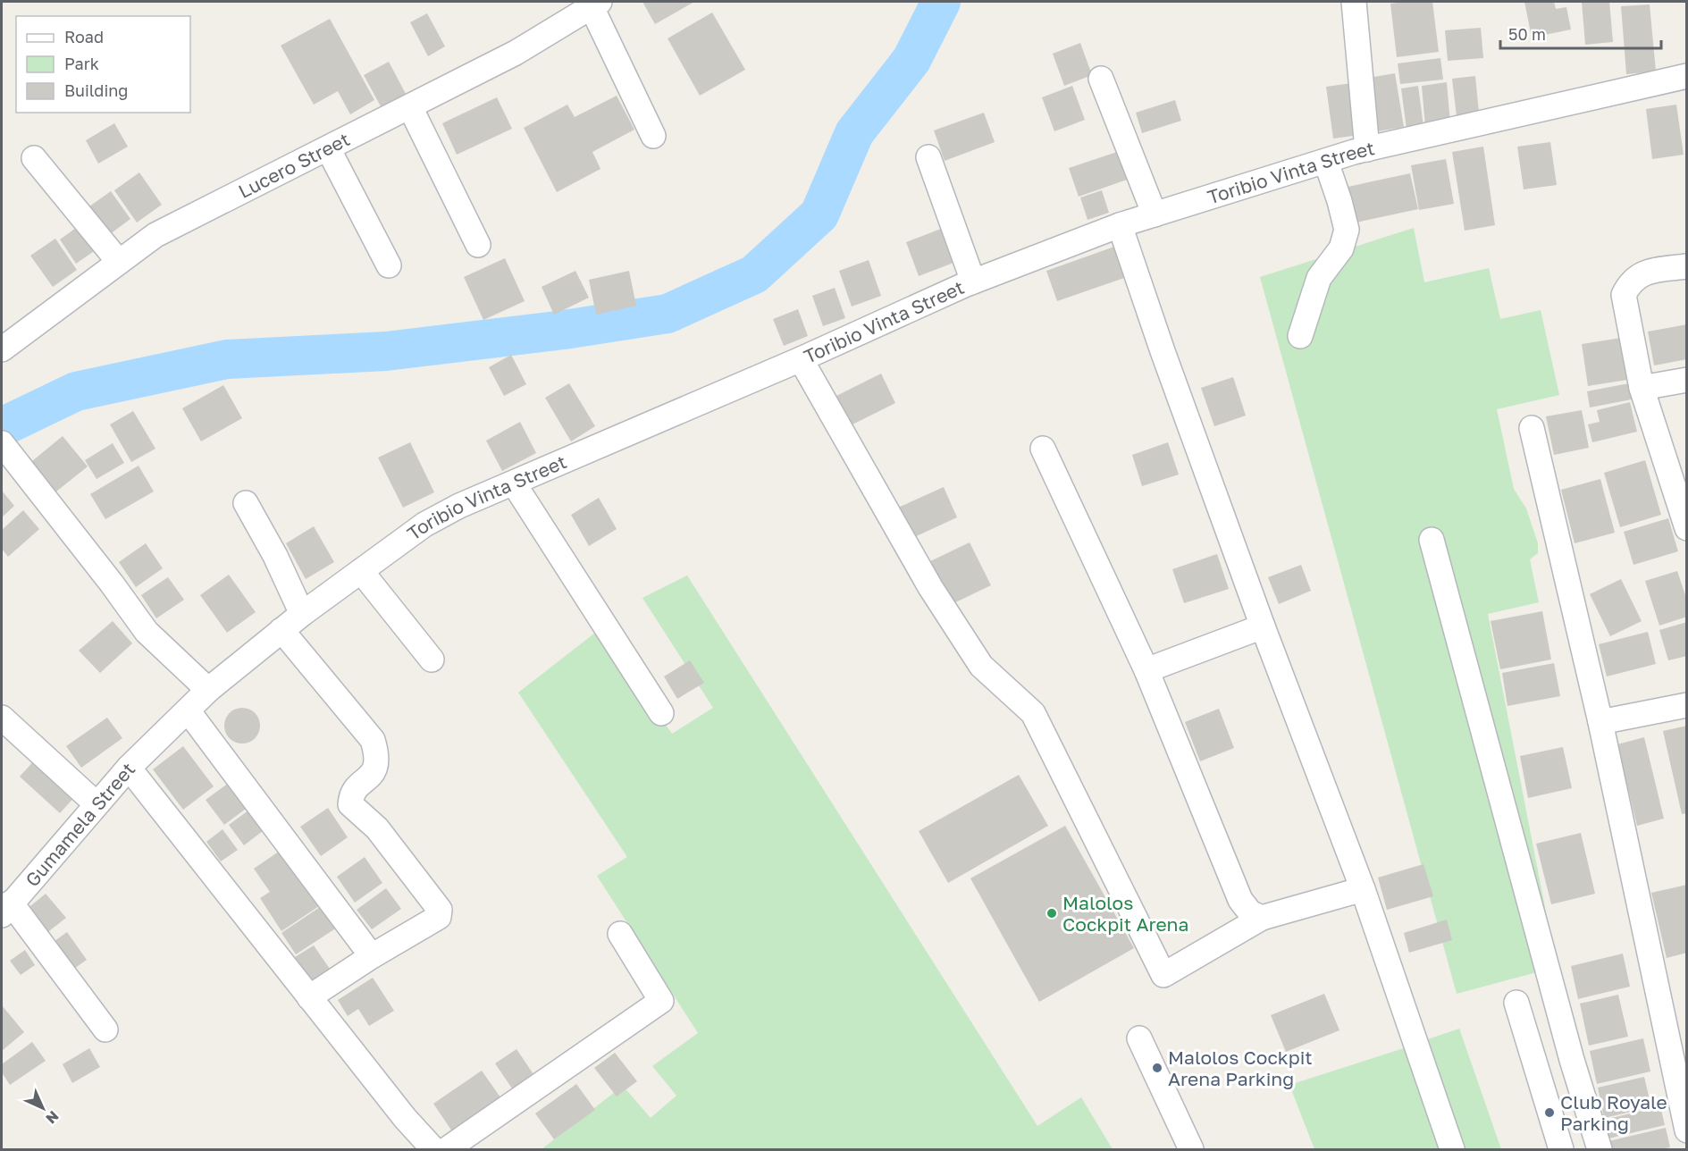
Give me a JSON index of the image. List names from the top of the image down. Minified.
{"streets":{"street":["Lucero Street","Toribio Vinta Street","Gumamela Street"]},"crossings":[["Toribio Vinta Street","Gumamela Street"]],"places":["Malolos Cockpit Arena","Malolos Cockpit Arena Parking","Club Royale Parking"],"legend":["Road","Park","Building"],"scale_bar":"50 m","north":"bottom right"}
